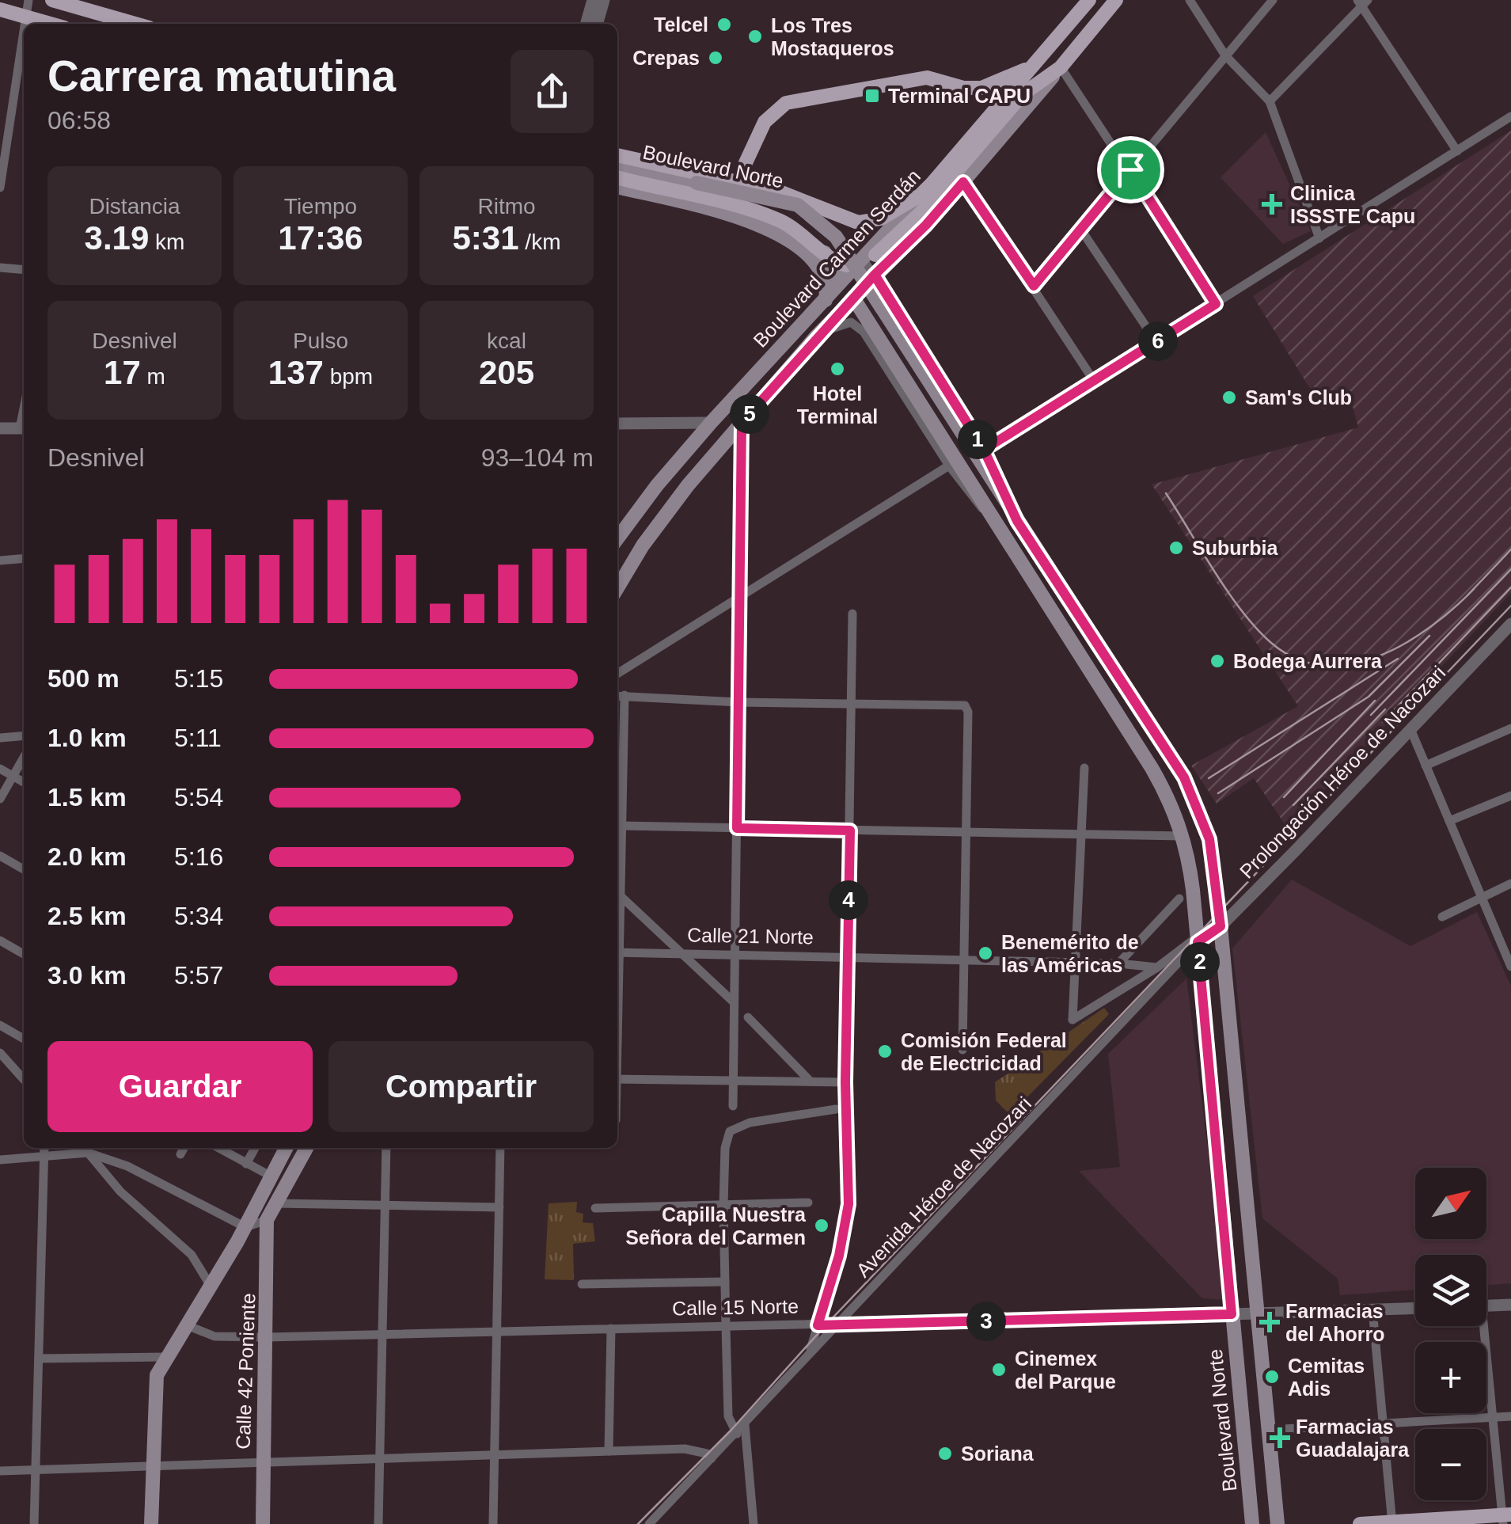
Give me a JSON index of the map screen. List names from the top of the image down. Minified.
{"streets":{"main road":["Boulevard Norte","Boulevard Carmen Serdán","Calle 42 Poniente"],"street":["Prolongación Héroe de Nacozari","Calle 21 Norte","Avenida Héroe de Nacozari","Calle 15 Norte"]},"crossings":[["Boulevard Norte","Boulevard Carmen Serdán"],["Boulevard Norte","Prolongación Héroe de Nacozari"],["Boulevard Norte","Avenida Héroe de Nacozari"],["Boulevard Norte","Calle 15 Norte"],["Prolongación Héroe de Nacozari","Avenida Héroe de Nacozari"],["Avenida Héroe de Nacozari","Calle 15 Norte"],["Calle 15 Norte","Calle 42 Poniente"]],"places":{"other":["Telcel","Los Tres Mostaqueros","Crepas","Hotel Terminal","Sam's Club","Suburbia","Bodega Aurrera","Benemérito de las Américas","Comisión Federal de Electricidad","Capilla Nuestra Señora del Carmen","Cinemex del Parque","Cemitas Adis","Soriana"],"transit":["Terminal CAPU"],"health":["Clinica ISSSTE Capu","Farmacias del Ahorro","Farmacias Guadalajara"]},"north":"top right","page":{"heading":["Carrera matutina","06:58"],"stats":[["Distancia","3.19 km"],["Tiempo","17:36"],["Ritmo","5:31 /km"],["Desnivel","17 m"],["Pulso","137 bpm"],["kcal","205"]],"pins":["6","5","1","4","2","3"],"chart":["Desnivel","93–104 m"],"list":[{"name":"500 m","note":"5:15"},{"name":"1.0 km","note":"5:11"},{"name":"1.5 km","note":"5:54"},{"name":"2.0 km","note":"5:16"},{"name":"2.5 km","note":"5:34"},{"name":"3.0 km","note":"5:57"}],"buttons":["Guardar","Compartir"],"map_buttons":["+","−"]}}
